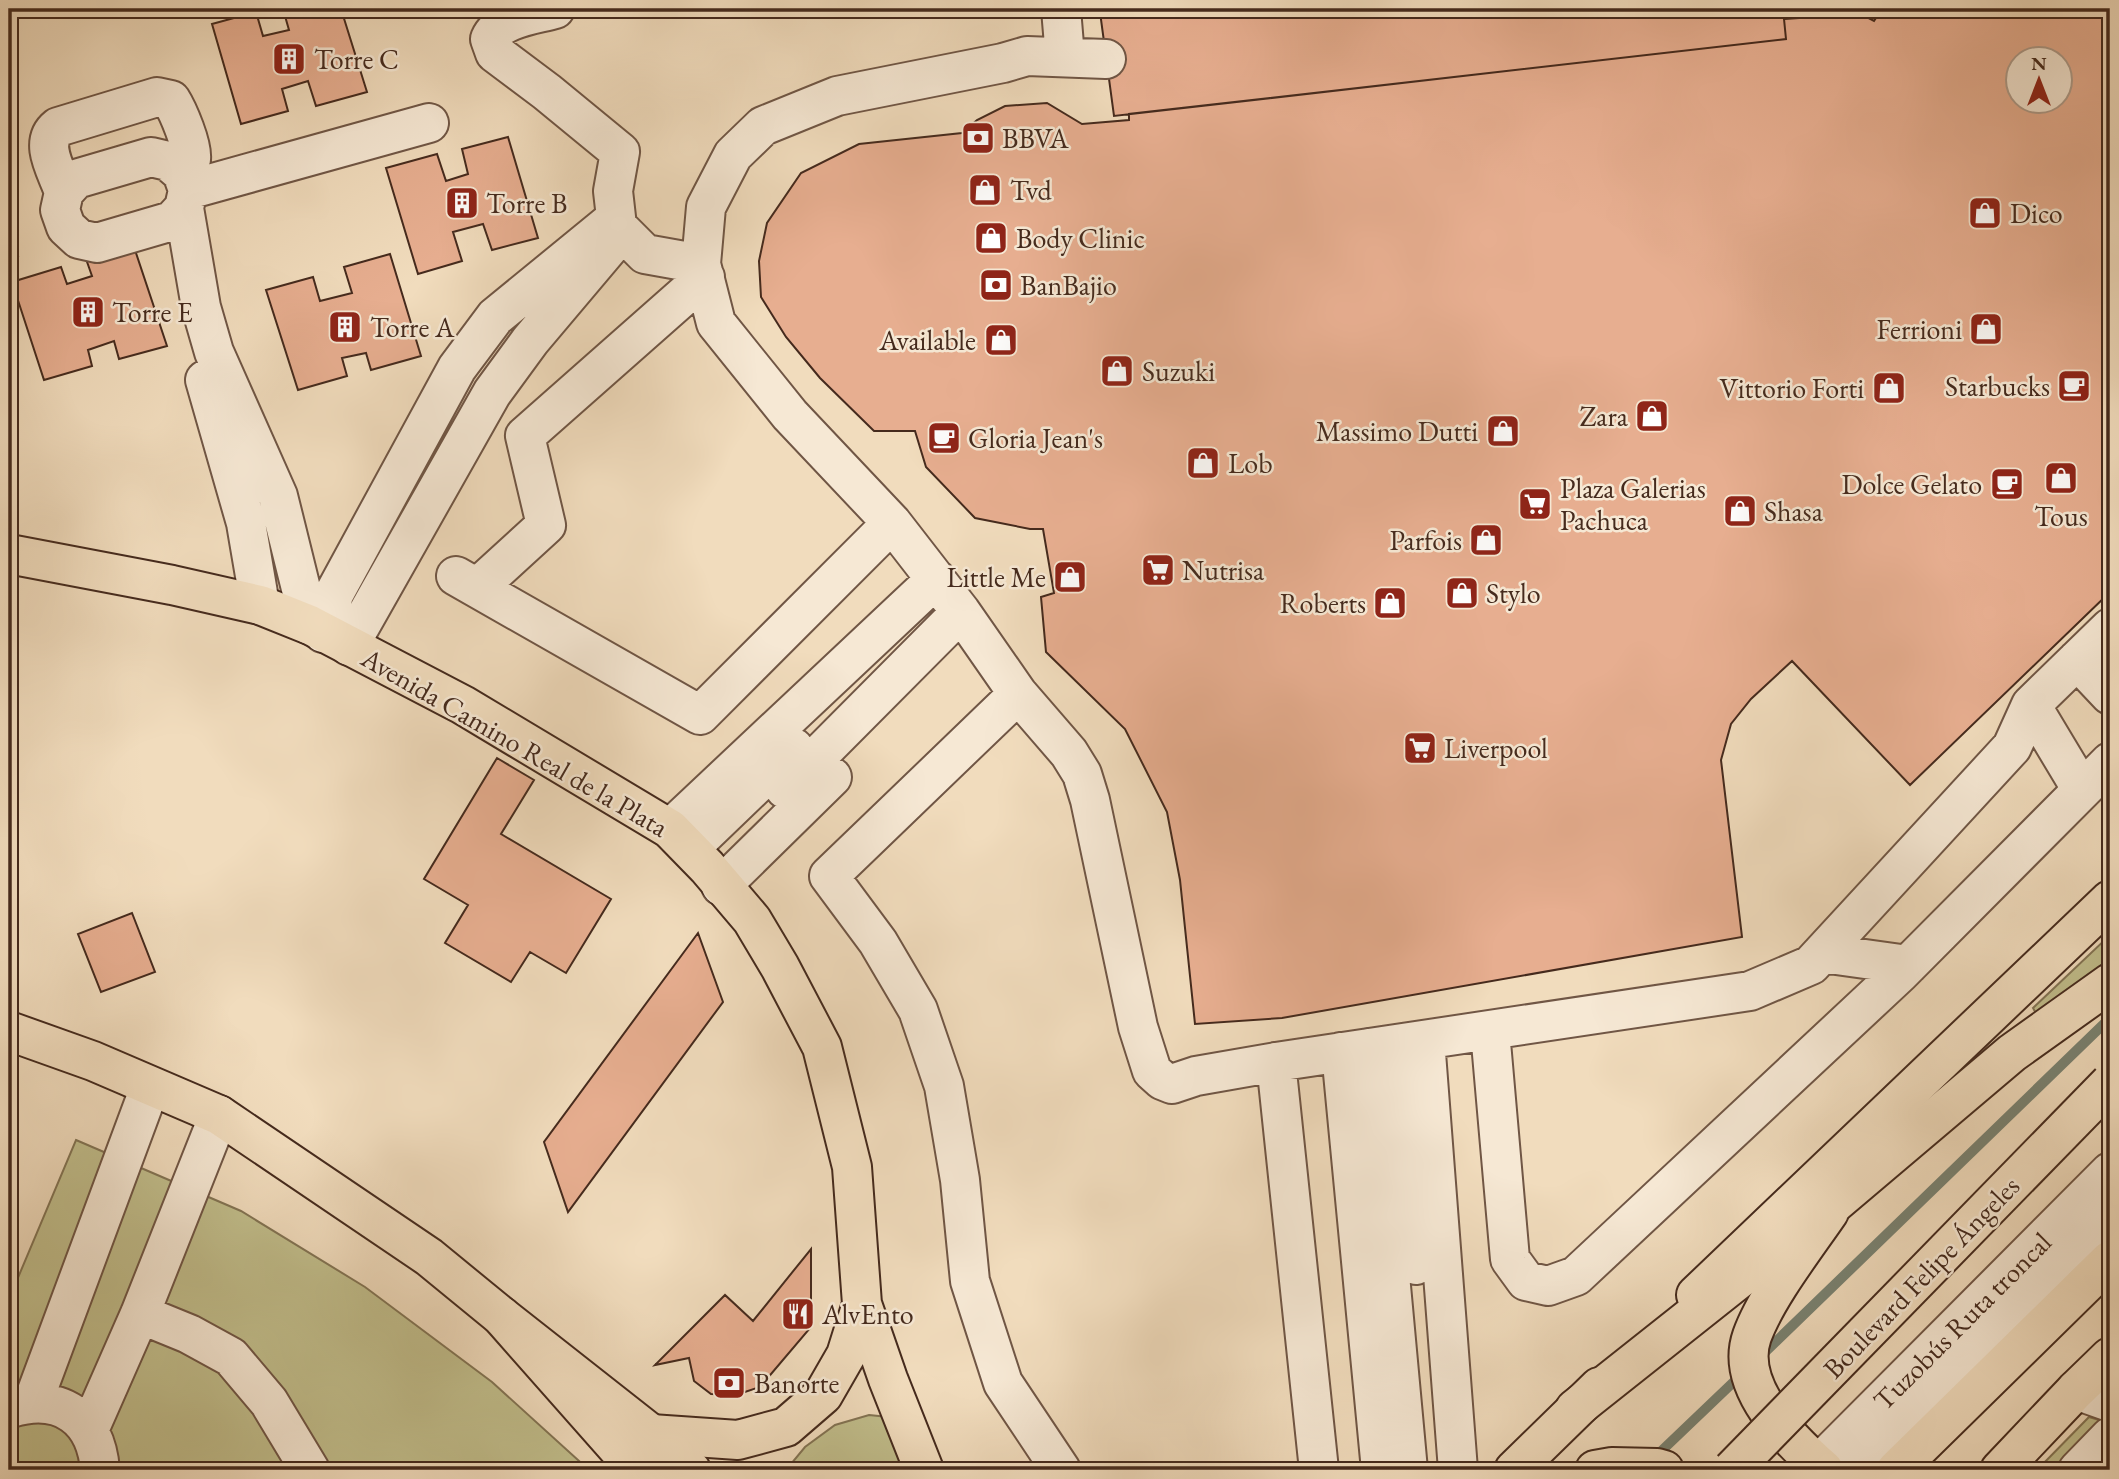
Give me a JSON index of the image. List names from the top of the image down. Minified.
{"streets":{"main road":["Avenida Camino Real de la Plata","Boulevard Felipe Ángeles"],"street":["Tuzobús Ruta troncal"]},"places":{"building":["Torre C","Torre B","Torre E","Torre A"],"bank":["BBVA","BanBajio","Banorte"],"shop":["Tvd","Dico","Body Clinic","Ferrioni","Available","Suzuki","Vittorio Forti","Zara","Massimo Dutti","Lob","Tous","Shasa","Parfois","Little Me","Stylo","Roberts"],"cafe":["Starbucks","Gloria Jean's","Dolce Gelato"],"supermarket":["Plaza Galerias Pachuca","Nutrisa","Liverpool"],"restaurant":["AlvEnto"]},"north":"top"}
